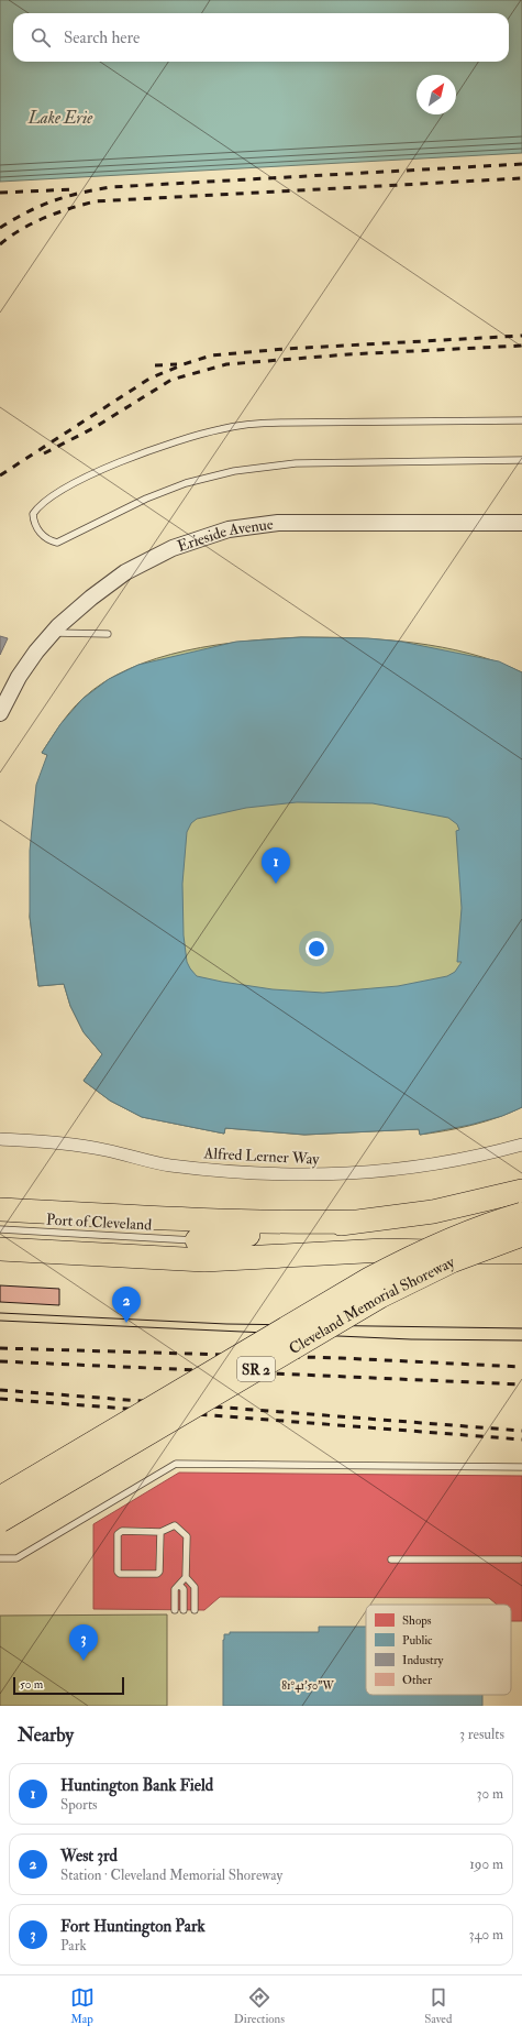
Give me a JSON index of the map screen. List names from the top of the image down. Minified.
{"streets":{"highway":["Cleveland Memorial Shoreway","SR 2"],"street":["Erieside Avenue","Alfred Lerner Way"],"lane":["Port of Cleveland"]},"water":["Lake Erie"],"legend":["Shops","Public","Industry","Other"],"scale_bar":"50 m","north":"top right","page":{"search":"Search here","pins":["1","2","3"],"scale":"50 m","heading":["Nearby","3 results"],"list":[{"mark":"1","name":"Huntington Bank Field","note":"Sports","value":"30 m"},{"mark":"2","name":"West 3rd","note":"Station · Cleveland Memorial Shoreway","value":"190 m"},{"mark":"3","name":"Fort Huntington Park","note":"Park","value":"340 m"}],"nav":["Map","Directions","Saved"]},"coordinates":["81°41'50\"W"]}
